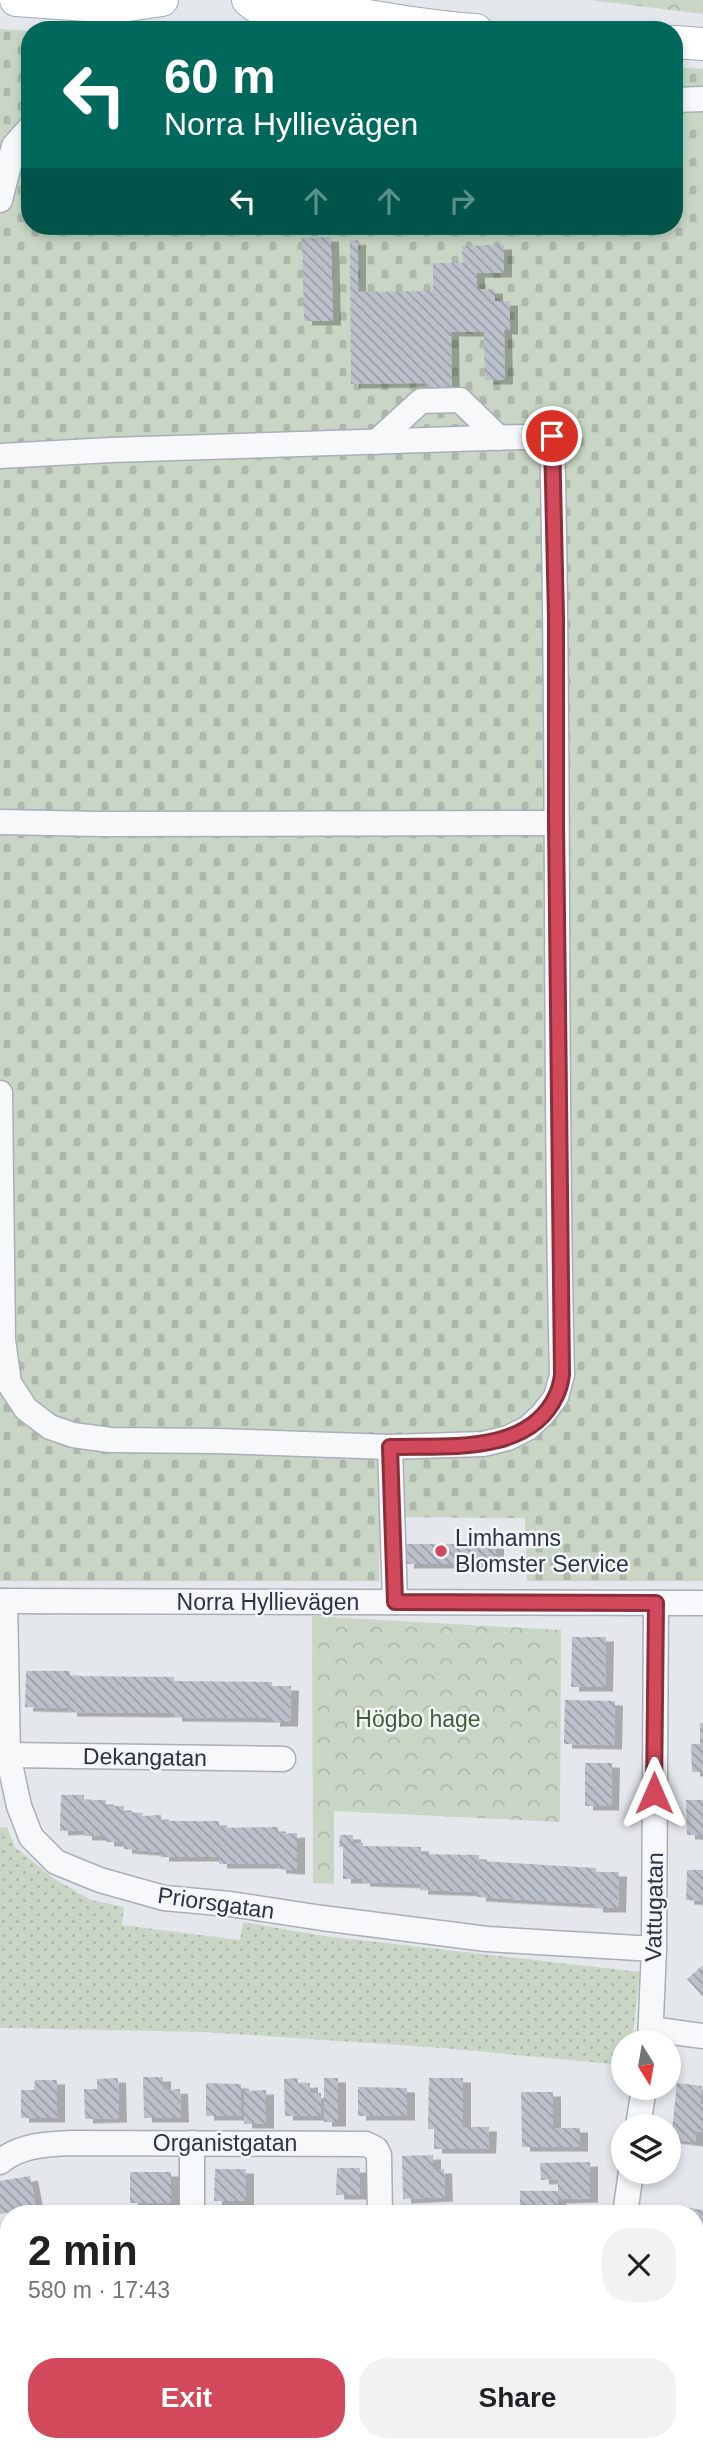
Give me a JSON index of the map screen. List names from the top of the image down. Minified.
{"streets":{"street":["Norra Hyllievägen","Dekangatan","Priorsgatan","Vattugatan","Organistgatan"]},"crossings":[["Norra Hyllievägen","Priorsgatan"],["Norra Hyllievägen","Vattugatan"],["Dekangatan","Priorsgatan"],["Priorsgatan","Vattugatan"]],"parks":["Högbo hage"],"places":["Limhamns Blomster Service"],"north":"bottom","page":{"turn":["60 m","Norra Hyllievägen"],"heading":["2 min","580 m · 17:43"],"buttons":["Exit","Share"]}}
